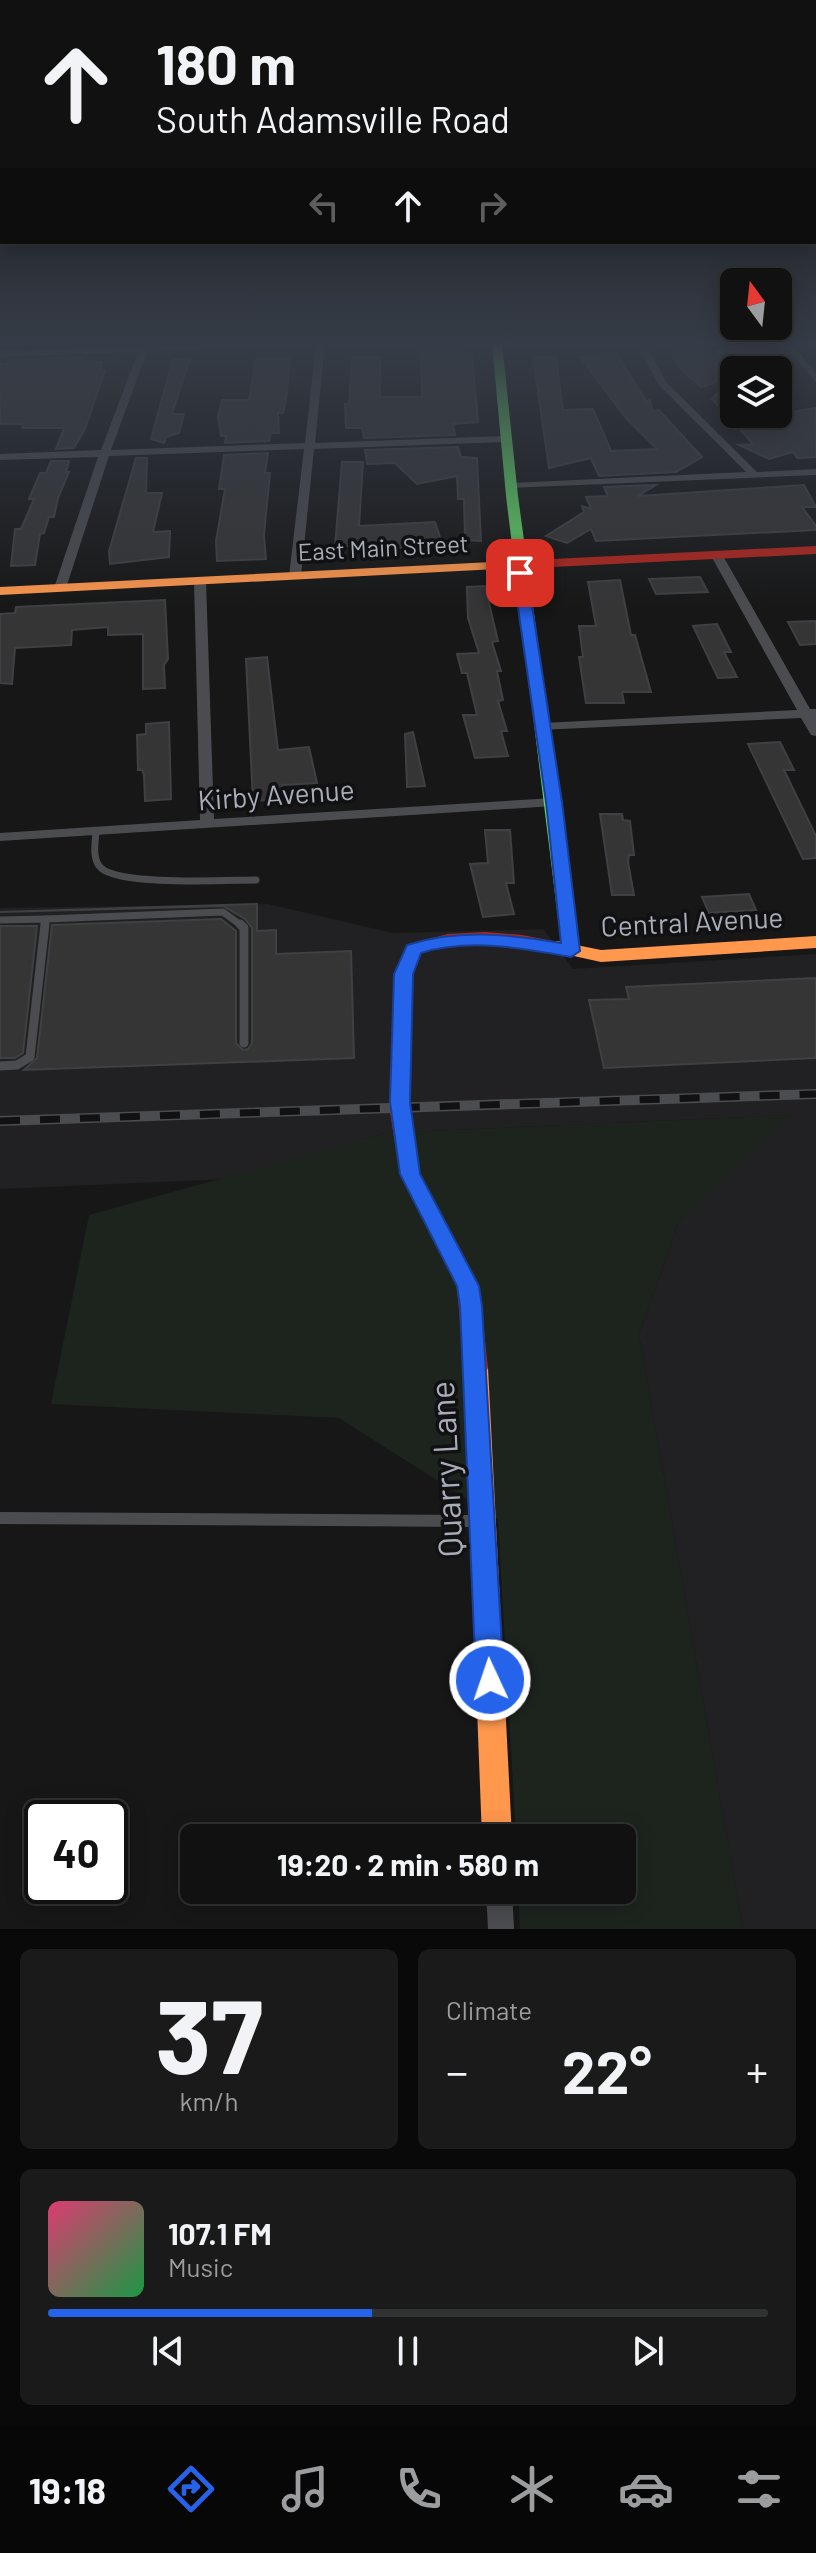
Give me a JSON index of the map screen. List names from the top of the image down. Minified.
{"streets":{"street":["East Main Street","Kirby Avenue","Central Avenue","Quarry Lane"]},"crossings":[["Central Avenue","Quarry Lane"]],"north":"top","page":{"turn":["180 m","South Adamsville Road"],"limit":"40","trip":"19:20 · 2 min · 580 m","tile":[["37","km/h"],"Climate"],"heat":["−","22°","+"],"song":["107.1 FM","Music"],"tabs":"19:18"}}
